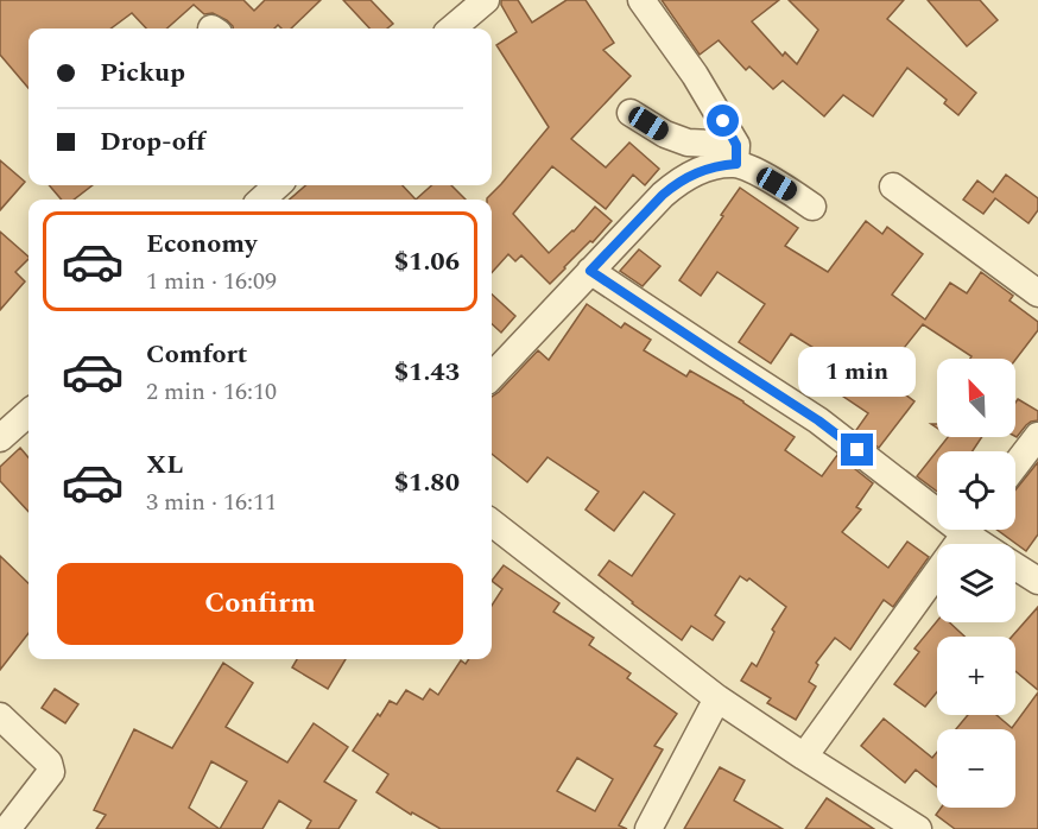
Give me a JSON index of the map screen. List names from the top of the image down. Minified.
{"north":"top left","page":{"banner":["Pickup","Drop-off"],"list":[{"name":"Economy","note":"1 min · 16:09","value":"$1.06"},{"name":"Comfort","note":"2 min · 16:10","value":"$1.43"},{"name":"XL","note":"3 min · 16:11","value":"$1.80"}],"bubble":"1 min","map_buttons":["+","−"],"buttons":"Confirm"}}
